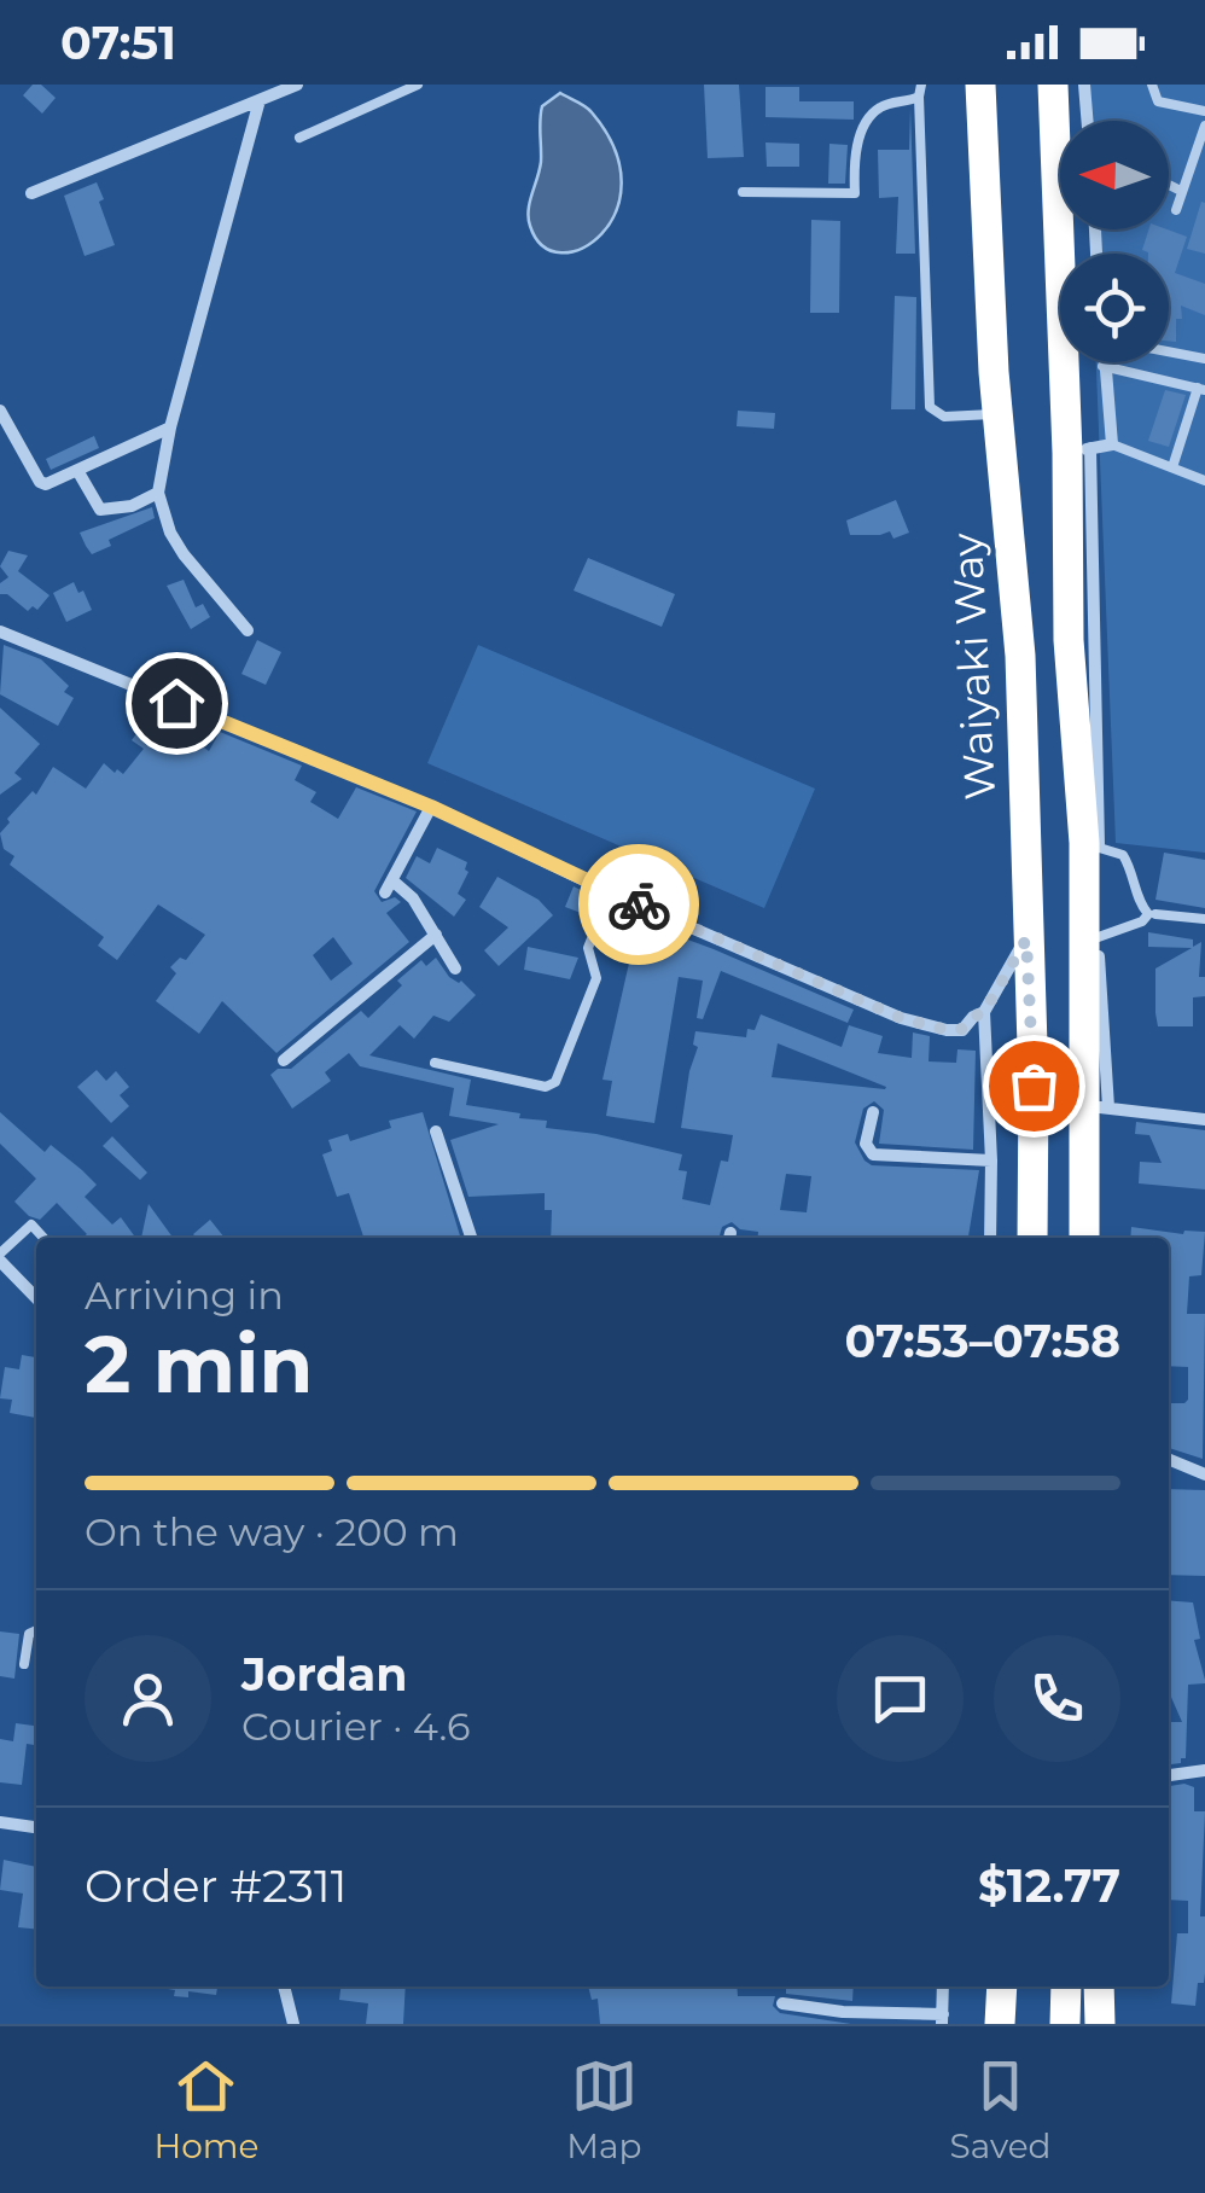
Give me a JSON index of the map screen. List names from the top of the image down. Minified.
{"streets":{"highway":["Waiyaki Way"]},"north":"left","page":{"status":"07:51","heading":["2 min","Arriving in","07:53–07:58"],"panel":["Jordan","Courier · 4.6","Order #2311","$12.77"],"bar":"On the way · 200 m","tabs":["Home","Map","Saved"]}}
